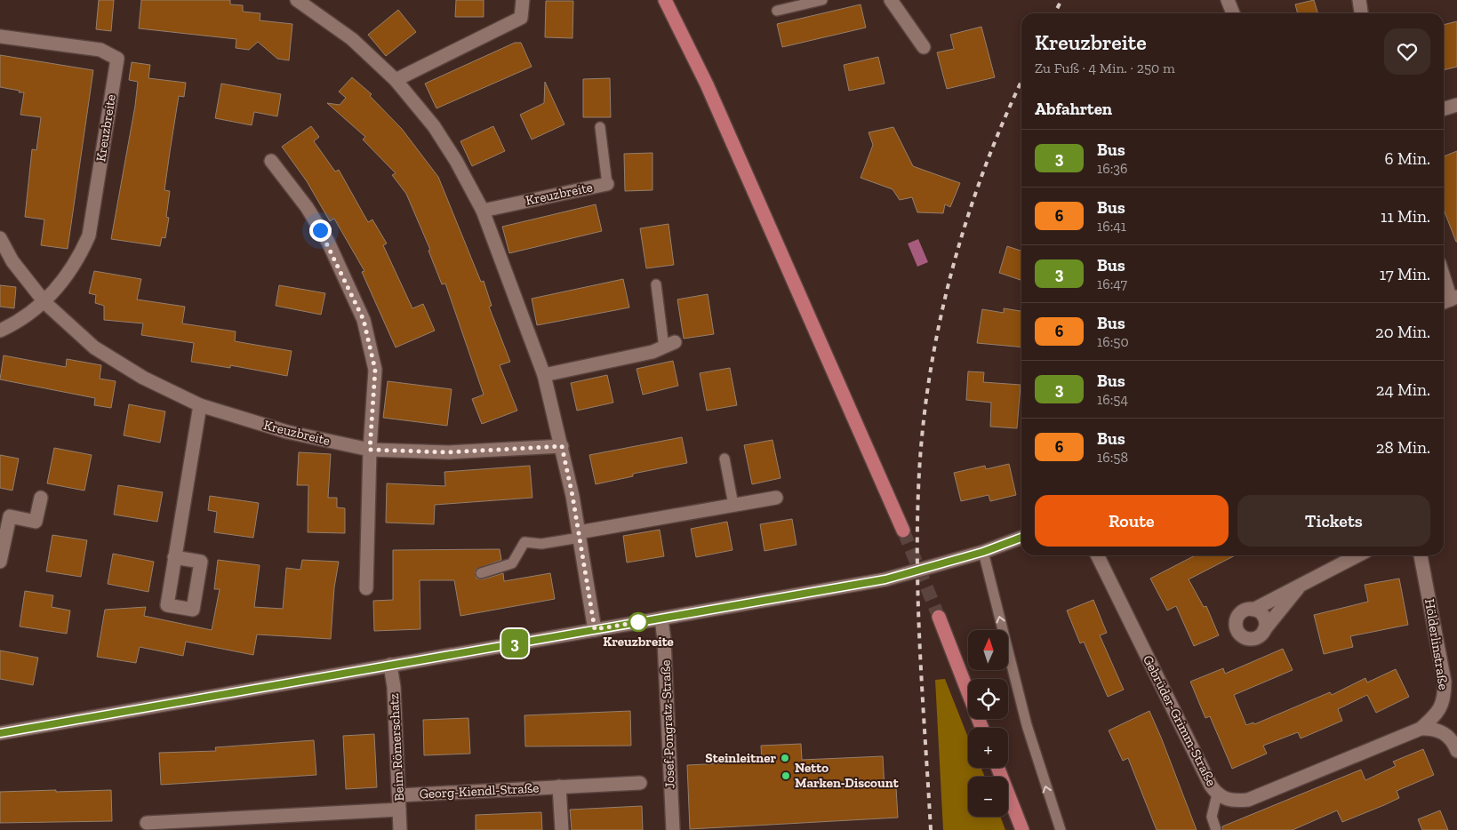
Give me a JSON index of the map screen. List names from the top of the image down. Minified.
{"streets":{"street":["Kreuzbreite","Hölderlinstraße","Gebrüder-Grimm-Straße","Josef-Pongratz-Straße","Beim Römerschatz","Georg-Kiendl-Straße"]},"crossings":[["Hölderlinstraße","Gebrüder-Grimm-Straße"],["Beim Römerschatz","Georg-Kiendl-Straße"]],"places":["Kreuzbreite","Steinleitner","Netto Marken-Discount"],"lines":["bus line 3"],"north":"top","page":{"on_map":"3","heading":[["Kreuzbreite","Zu Fuß · 4 Min. · 250 m"],"Abfahrten"],"list":[{"mark":"3","name":"Bus","note":"16:36","value":"6 Min."},{"mark":"6","name":"Bus","note":"16:41","value":"11 Min."},{"mark":"3","name":"Bus","note":"16:47","value":"17 Min."},{"mark":"6","name":"Bus","note":"16:50","value":"20 Min."},{"mark":"3","name":"Bus","note":"16:54","value":"24 Min."},{"mark":"6","name":"Bus","note":"16:58","value":"28 Min."}],"buttons":["Route","Tickets"],"map_buttons":["+","−"]}}
